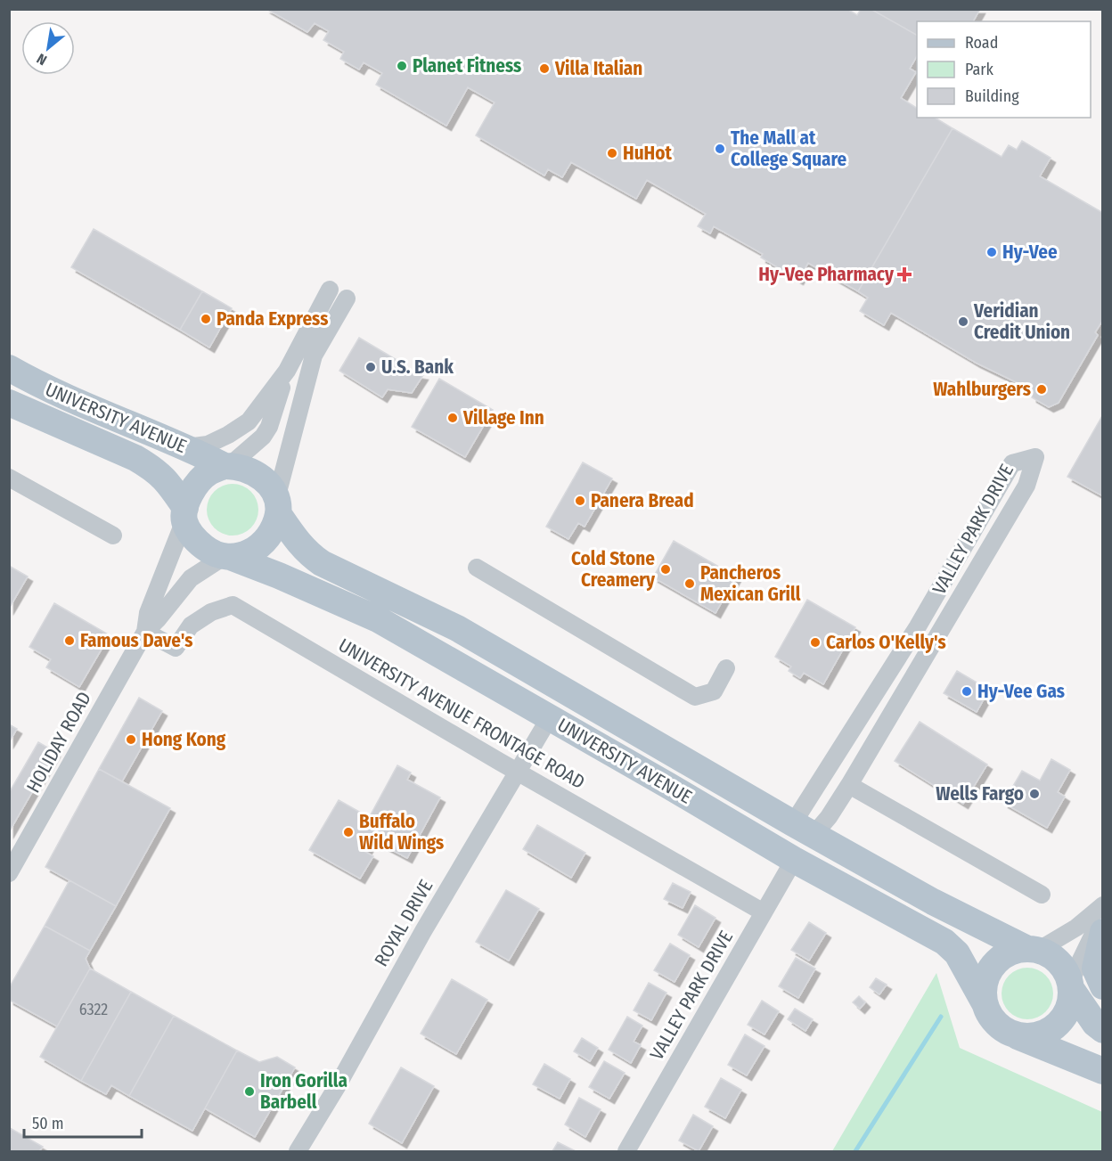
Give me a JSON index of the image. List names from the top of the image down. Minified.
{"streets":{"main road":["UNIVERSITY AVENUE"],"street":["VALLEY PARK DRIVE","UNIVERSITY AVENUE FRONTAGE ROAD","HOLIDAY ROAD","ROYAL DRIVE"]},"crossings":[["UNIVERSITY AVENUE","VALLEY PARK DRIVE"],["UNIVERSITY AVENUE","HOLIDAY ROAD"],["UNIVERSITY AVENUE","ROYAL DRIVE"],["VALLEY PARK DRIVE","UNIVERSITY AVENUE FRONTAGE ROAD"],["UNIVERSITY AVENUE FRONTAGE ROAD","HOLIDAY ROAD"],["UNIVERSITY AVENUE FRONTAGE ROAD","ROYAL DRIVE"]],"places":{"other":["Planet Fitness","Villa Italian","The Mall at College Square","HuHot","Hy-Vee","Panda Express","Veridian Credit Union","U.S. Bank","Wahlburgers","Village Inn","Panera Bread","Cold Stone Creamery","Pancheros Mexican Grill","Famous Dave's","Carlos O'Kelly's","Hy-Vee Gas","Hong Kong","Wells Fargo","Buffalo Wild Wings","Iron Gorilla Barbell"],"health":["Hy-Vee Pharmacy"]},"house_numbers":["6322"],"legend":["Road","Park","Building"],"scale_bar":"50 m","north":"bottom left"}
